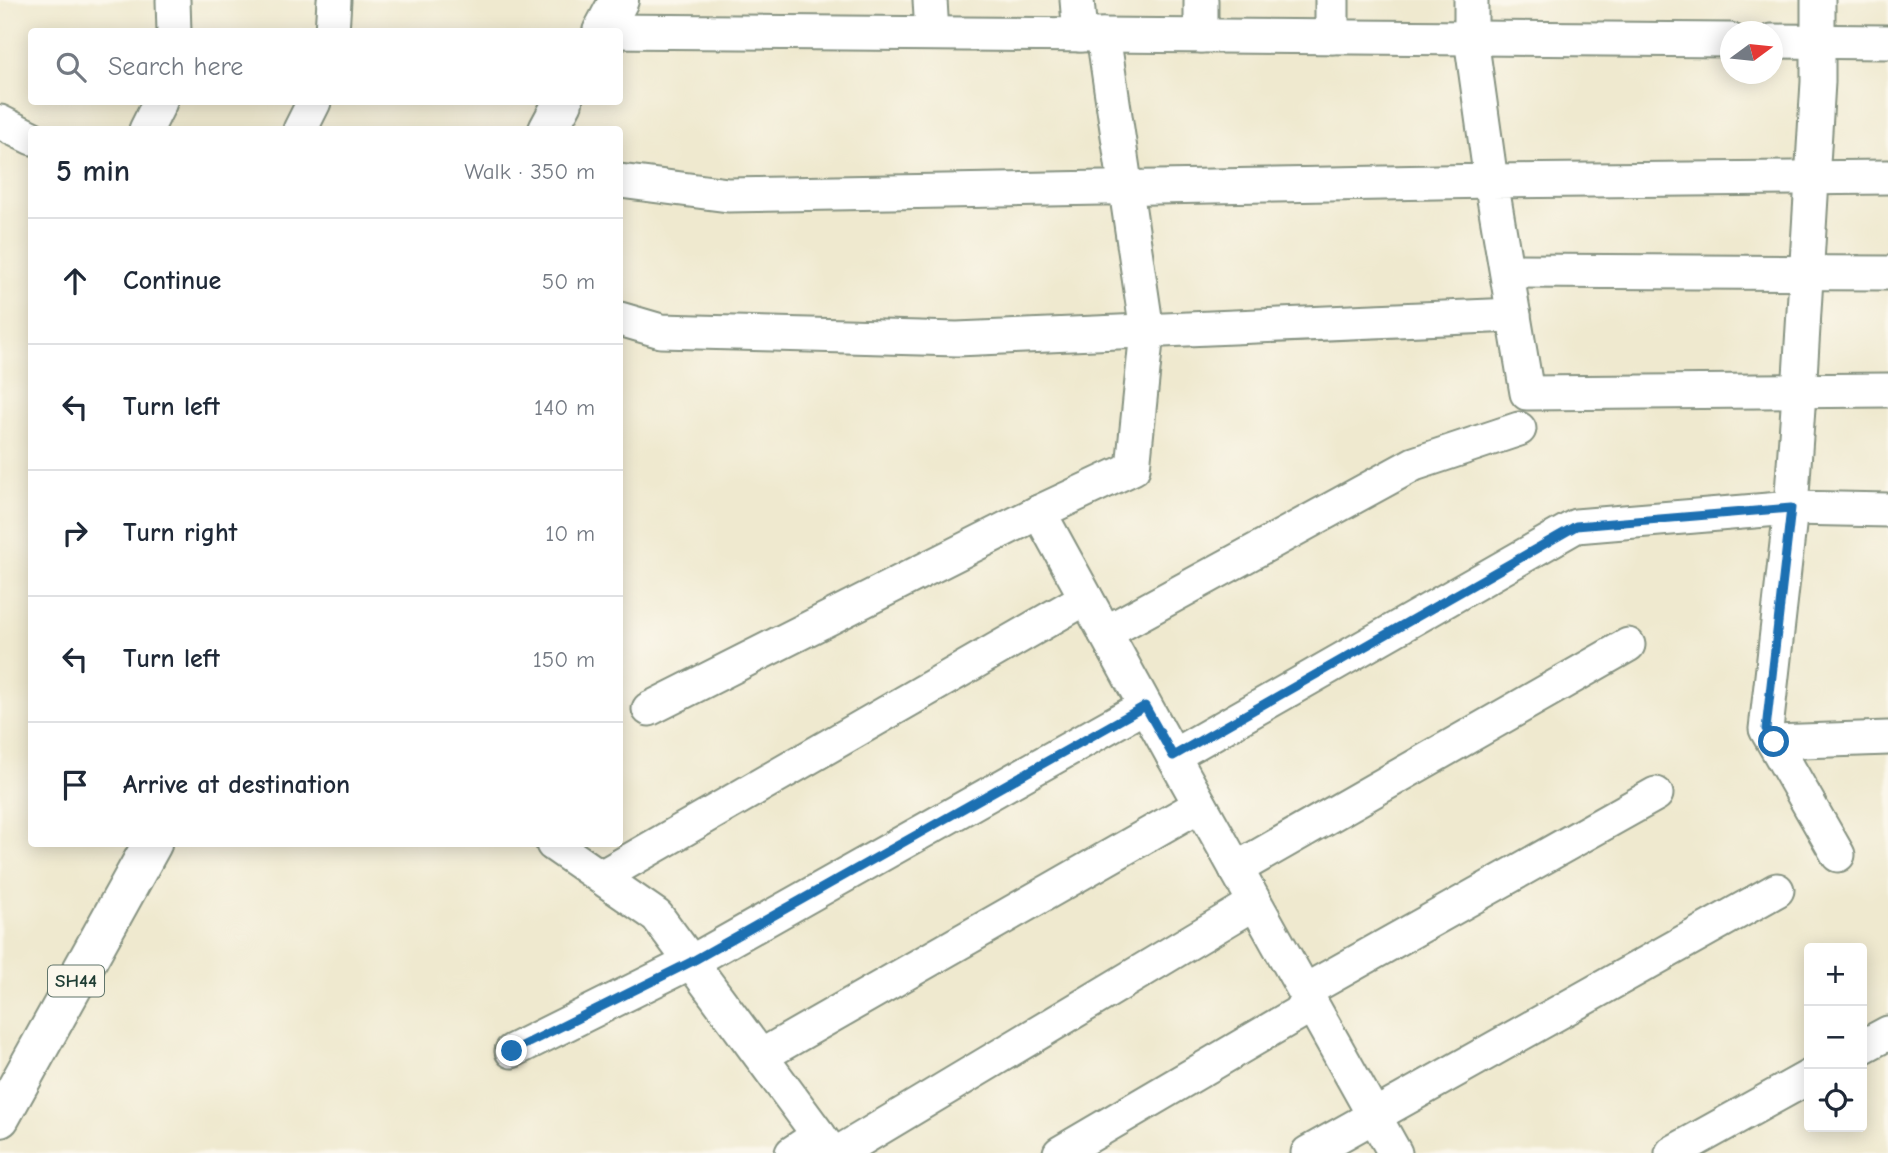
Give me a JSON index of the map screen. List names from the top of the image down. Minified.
{"streets":{"main road":["SH44"]},"north":"right","page":{"search":"Search here","heading":["5 min","Walk · 350 m"],"list":[["Continue","50 m"],["Turn left","140 m"],["Turn right","10 m"],["Turn left","150 m"],"Arrive at destination"],"map_buttons":["+","−"]}}
